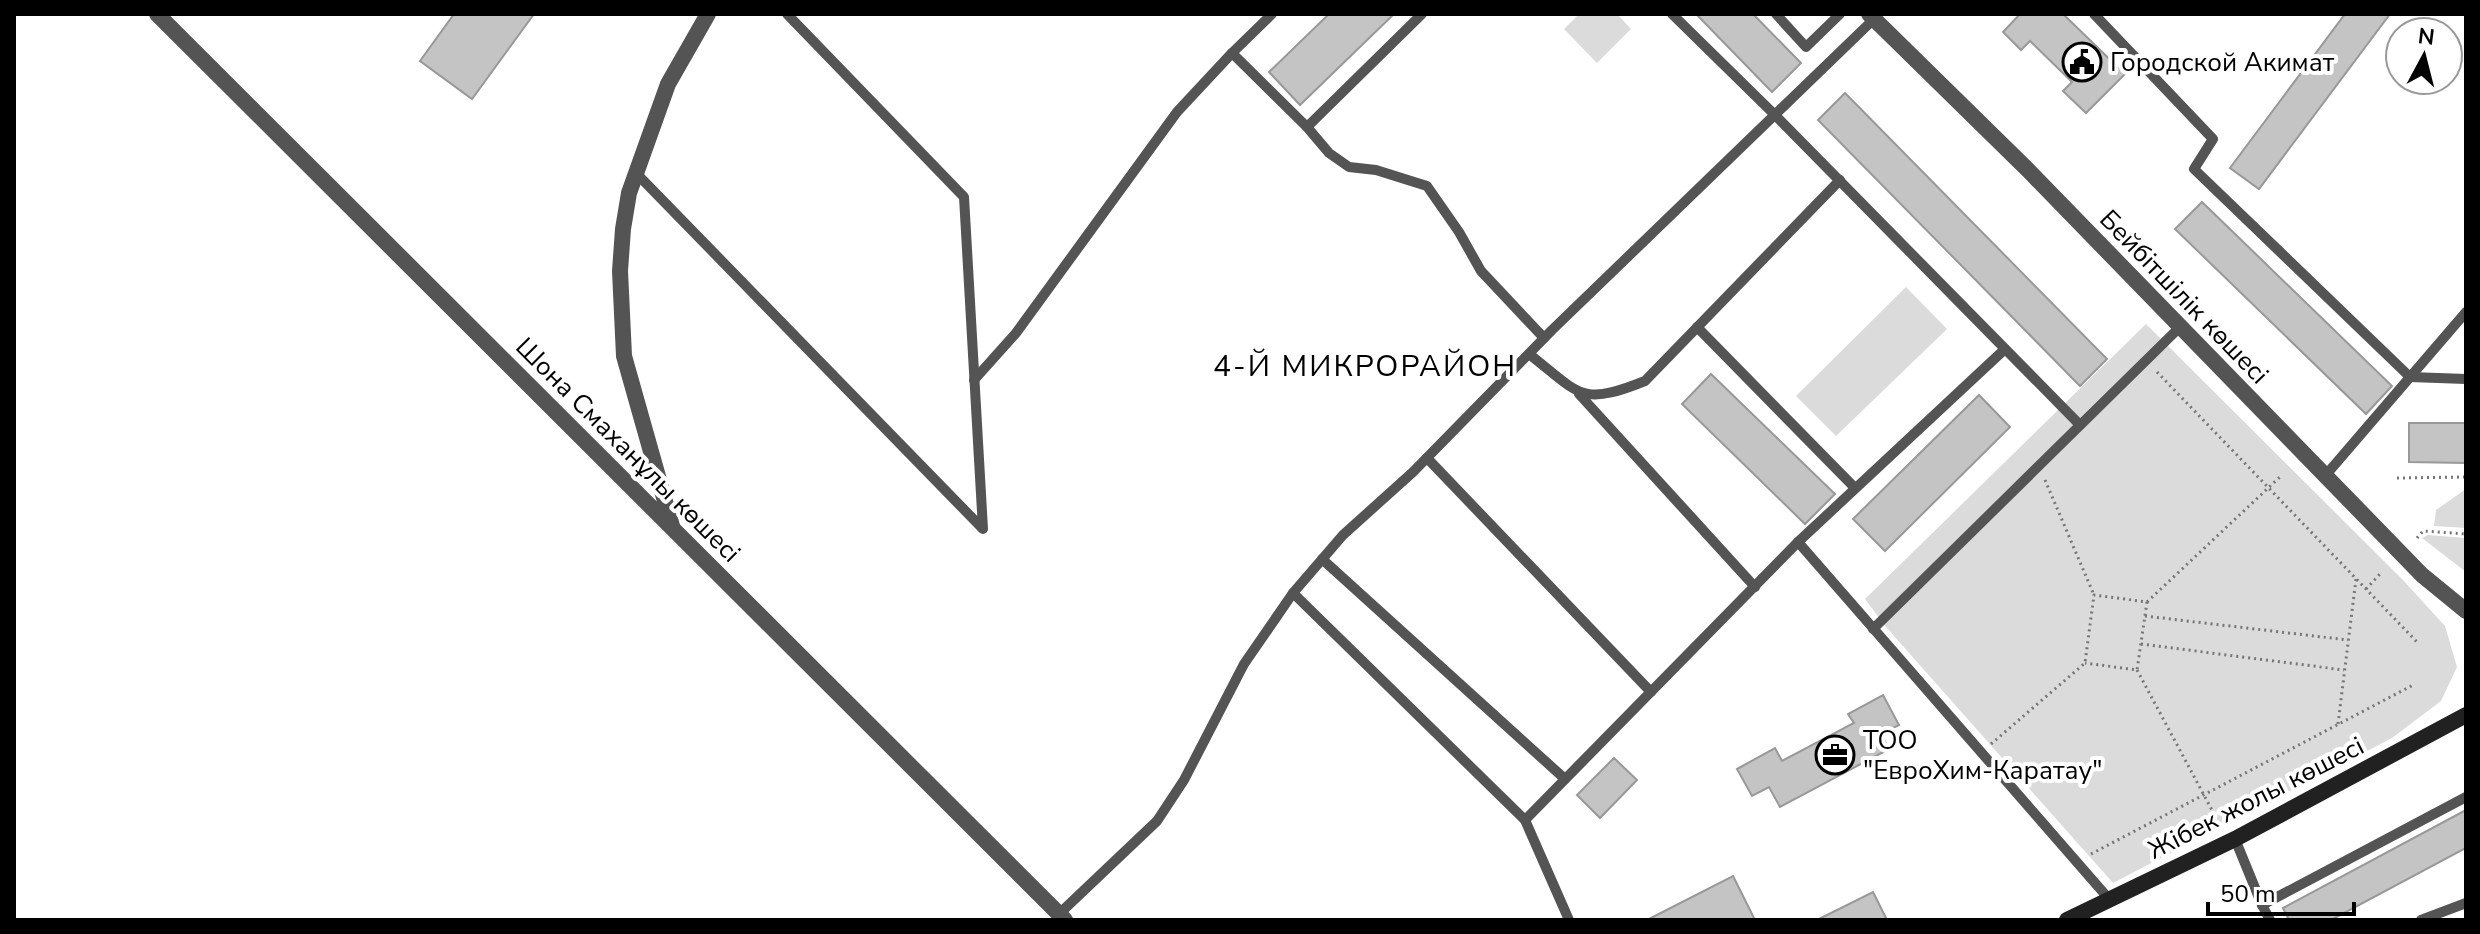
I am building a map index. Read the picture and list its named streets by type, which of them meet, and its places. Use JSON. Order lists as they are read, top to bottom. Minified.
{"streets":{"main road":["Жібек жолы көшесі"],"street":["Бейбітшілік көшесі","Шона Смаханұлы көшесі"]},"districts":["4-Й МИКРОРАЙОН"],"places":{"public building":["Городской Акимат"],"office":["ТОО \"ЕвроХим-Каратау\""]},"scale_bar":"50 m","north":"top"}
